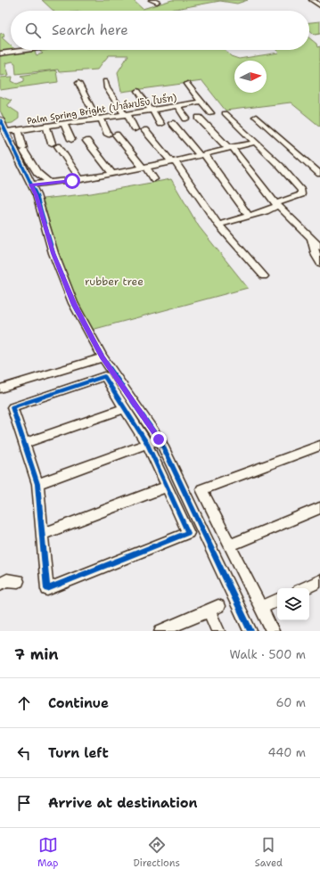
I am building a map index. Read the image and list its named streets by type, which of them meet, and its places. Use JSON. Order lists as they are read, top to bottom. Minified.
{"streets":{"street":["Palm Spring Bright (ปาล์มปริง ไบร์ท)"]},"parks":["rubber tree"],"north":"right","page":{"search":"Search here","heading":["7 min","Walk · 500 m"],"list":[["Continue","60 m"],["Turn left","440 m"],"Arrive at destination"],"nav":["Map","Directions","Saved"]}}
